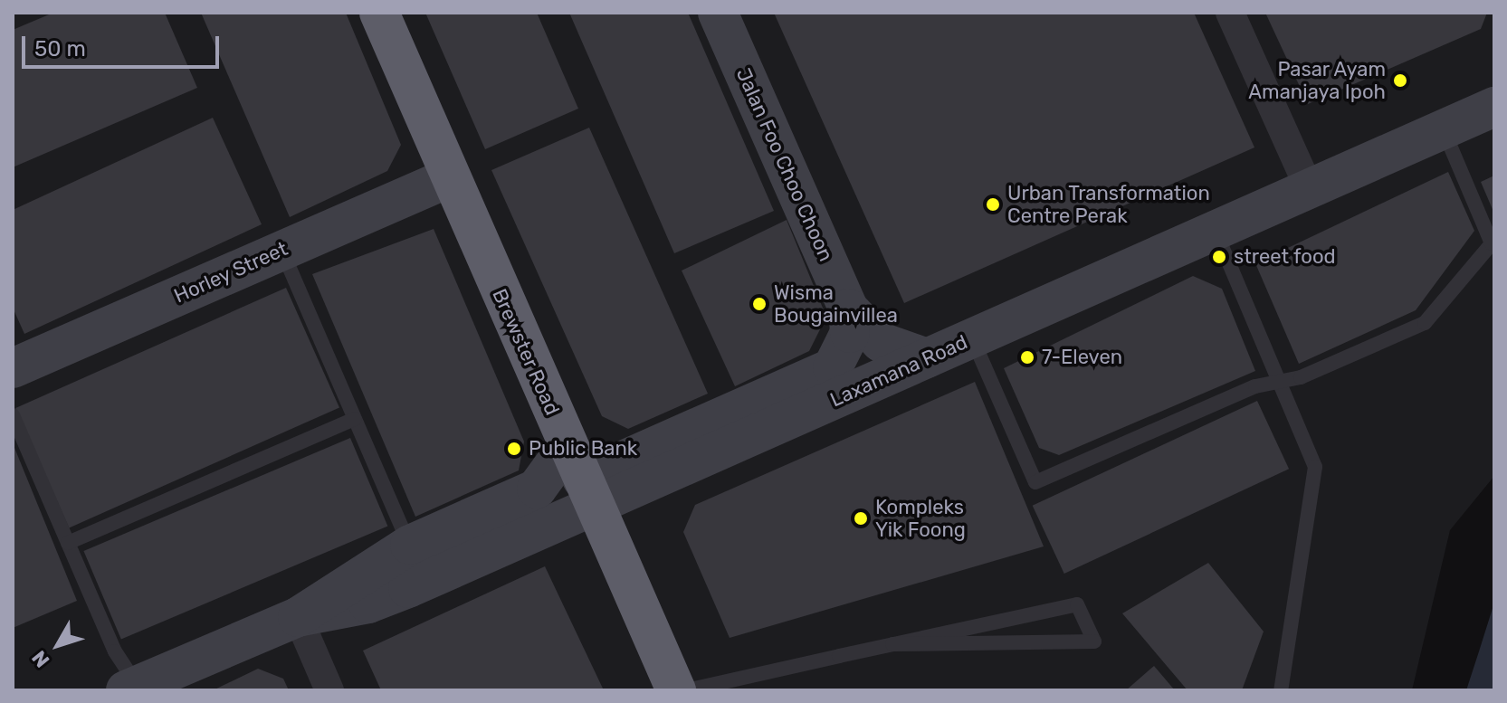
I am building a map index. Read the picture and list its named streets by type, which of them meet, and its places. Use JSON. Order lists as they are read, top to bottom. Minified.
{"streets":{"highway":["Brewster Road"],"street":["Jalan Foo Choo Choon","Horley Street","Laxamana Road"]},"crossings":[["Jalan Foo Choo Choon","Laxamana Road"],["Horley Street","Brewster Road"],["Brewster Road","Laxamana Road"]],"places":["Pasar Ayam Amanjaya Ipoh","Urban Transformation Centre Perak","street food","Wisma Bougainvillea","7-Eleven","Public Bank","Kompleks Yik Foong"],"scale_bar":"50 m","north":"bottom left"}
